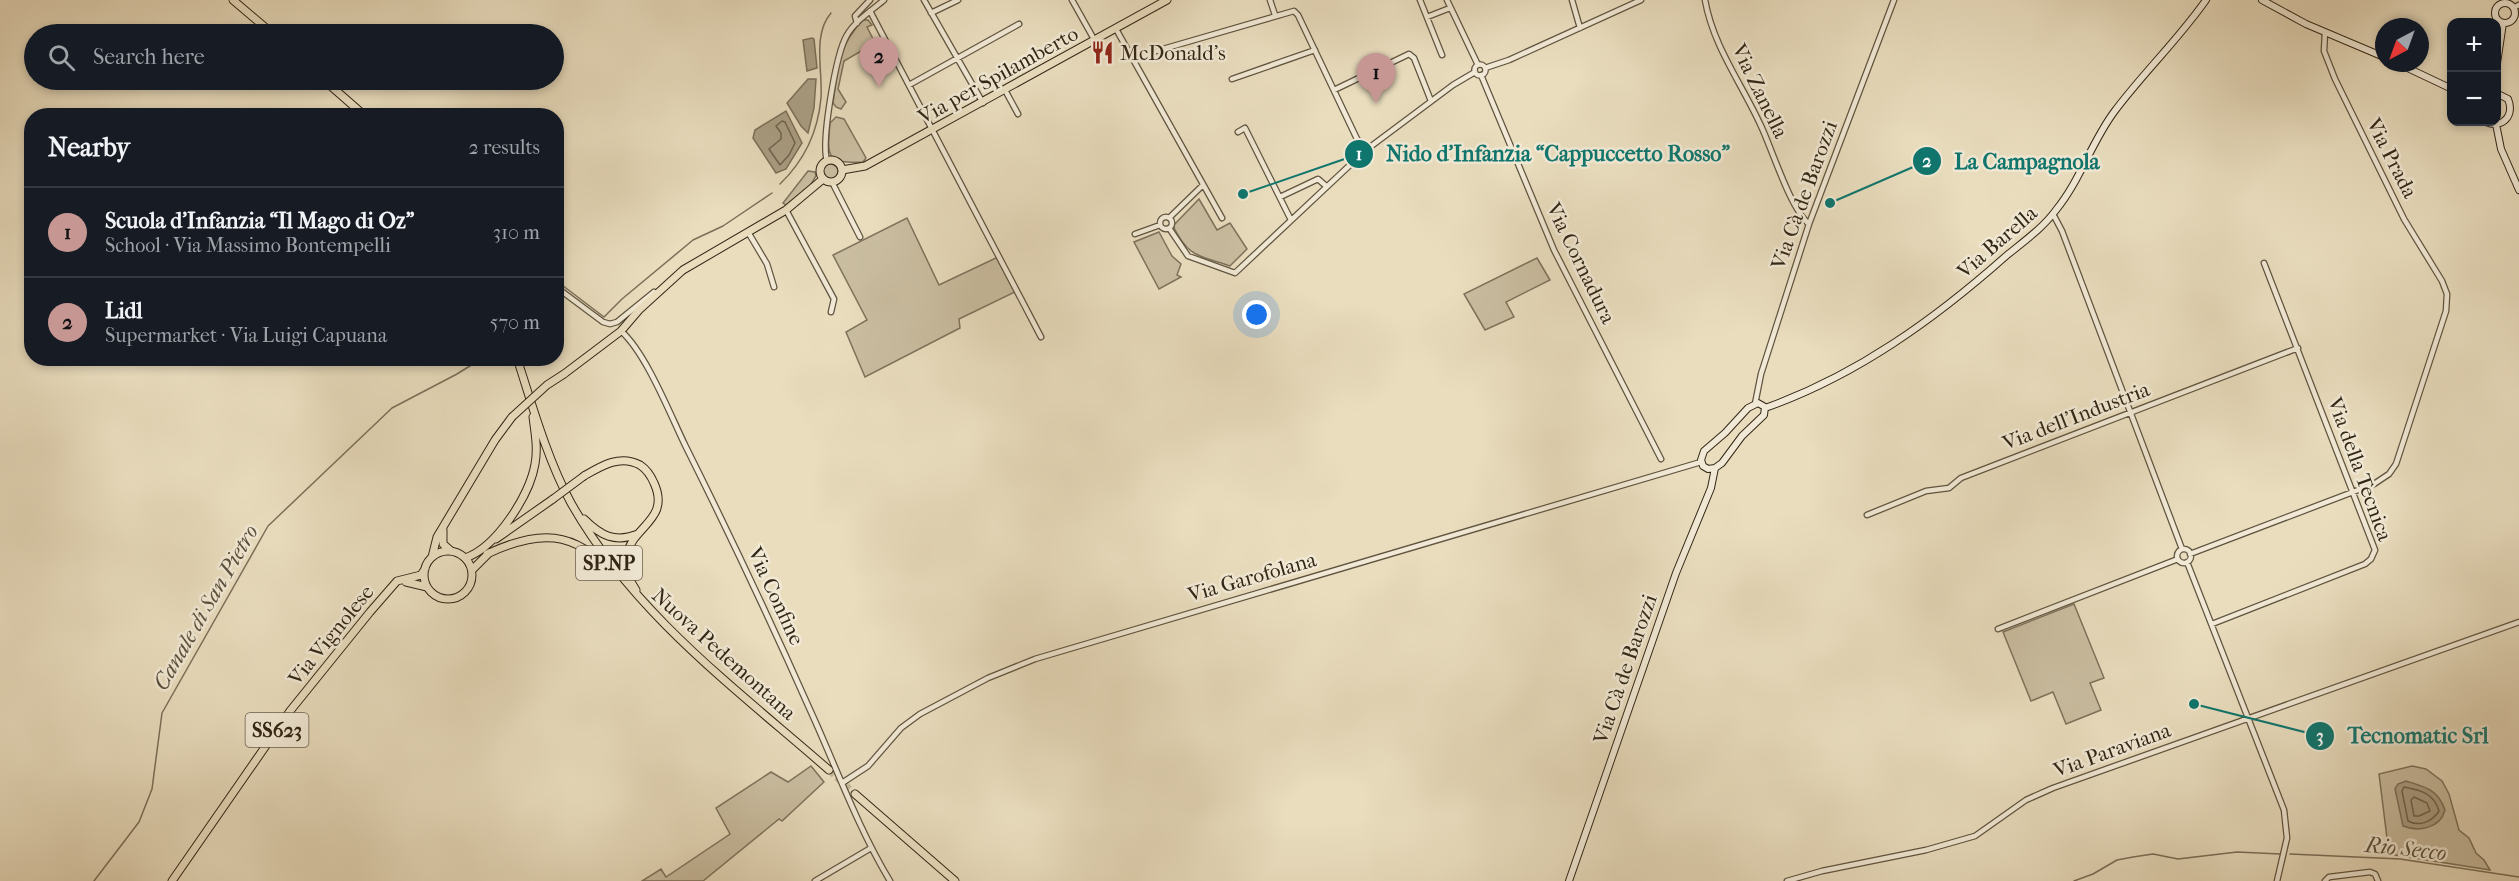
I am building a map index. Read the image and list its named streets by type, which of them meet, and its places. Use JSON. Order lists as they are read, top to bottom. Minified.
{"streets":{"main road":["Via per Spilamberto","SP.NP","Via Vignolese","Nuova Pedemontana","SS623"],"street":["Via Zanella","Via Prada","Via Cà de Barozzi","Via Barella","Via Cornadura","Via dell’Industria","Via della Tecnica","Via Garofolana","Via Confine","Via Paraviana"]},"crossings":[["Via Zanella","Via Cà de Barozzi"],["Via Prada","Via della Tecnica"],["Via dell’Industria","Via della Tecnica"],["Via Garofolana","Via Confine"]],"water":["Canale di San Pietro","Rio Secco"],"places":{"restaurant":["McDonald's"],"other":["Nido d’Infanzia “Cappuccetto Rosso”","La Campagnola","Tecnomatic Srl"]},"north":"bottom left","page":{"map_buttons":["+","−"],"search":"Search here","pins":["2","1"],"heading":["Nearby","2 results"],"list":[{"mark":"1","name":"Scuola d’Infanzia “Il Mago di Oz”","note":"School · Via Massimo Bontempelli","value":"310 m"},{"mark":"2","name":"Lidl","note":"Supermarket · Via Luigi Capuana","value":"570 m"}]}}
